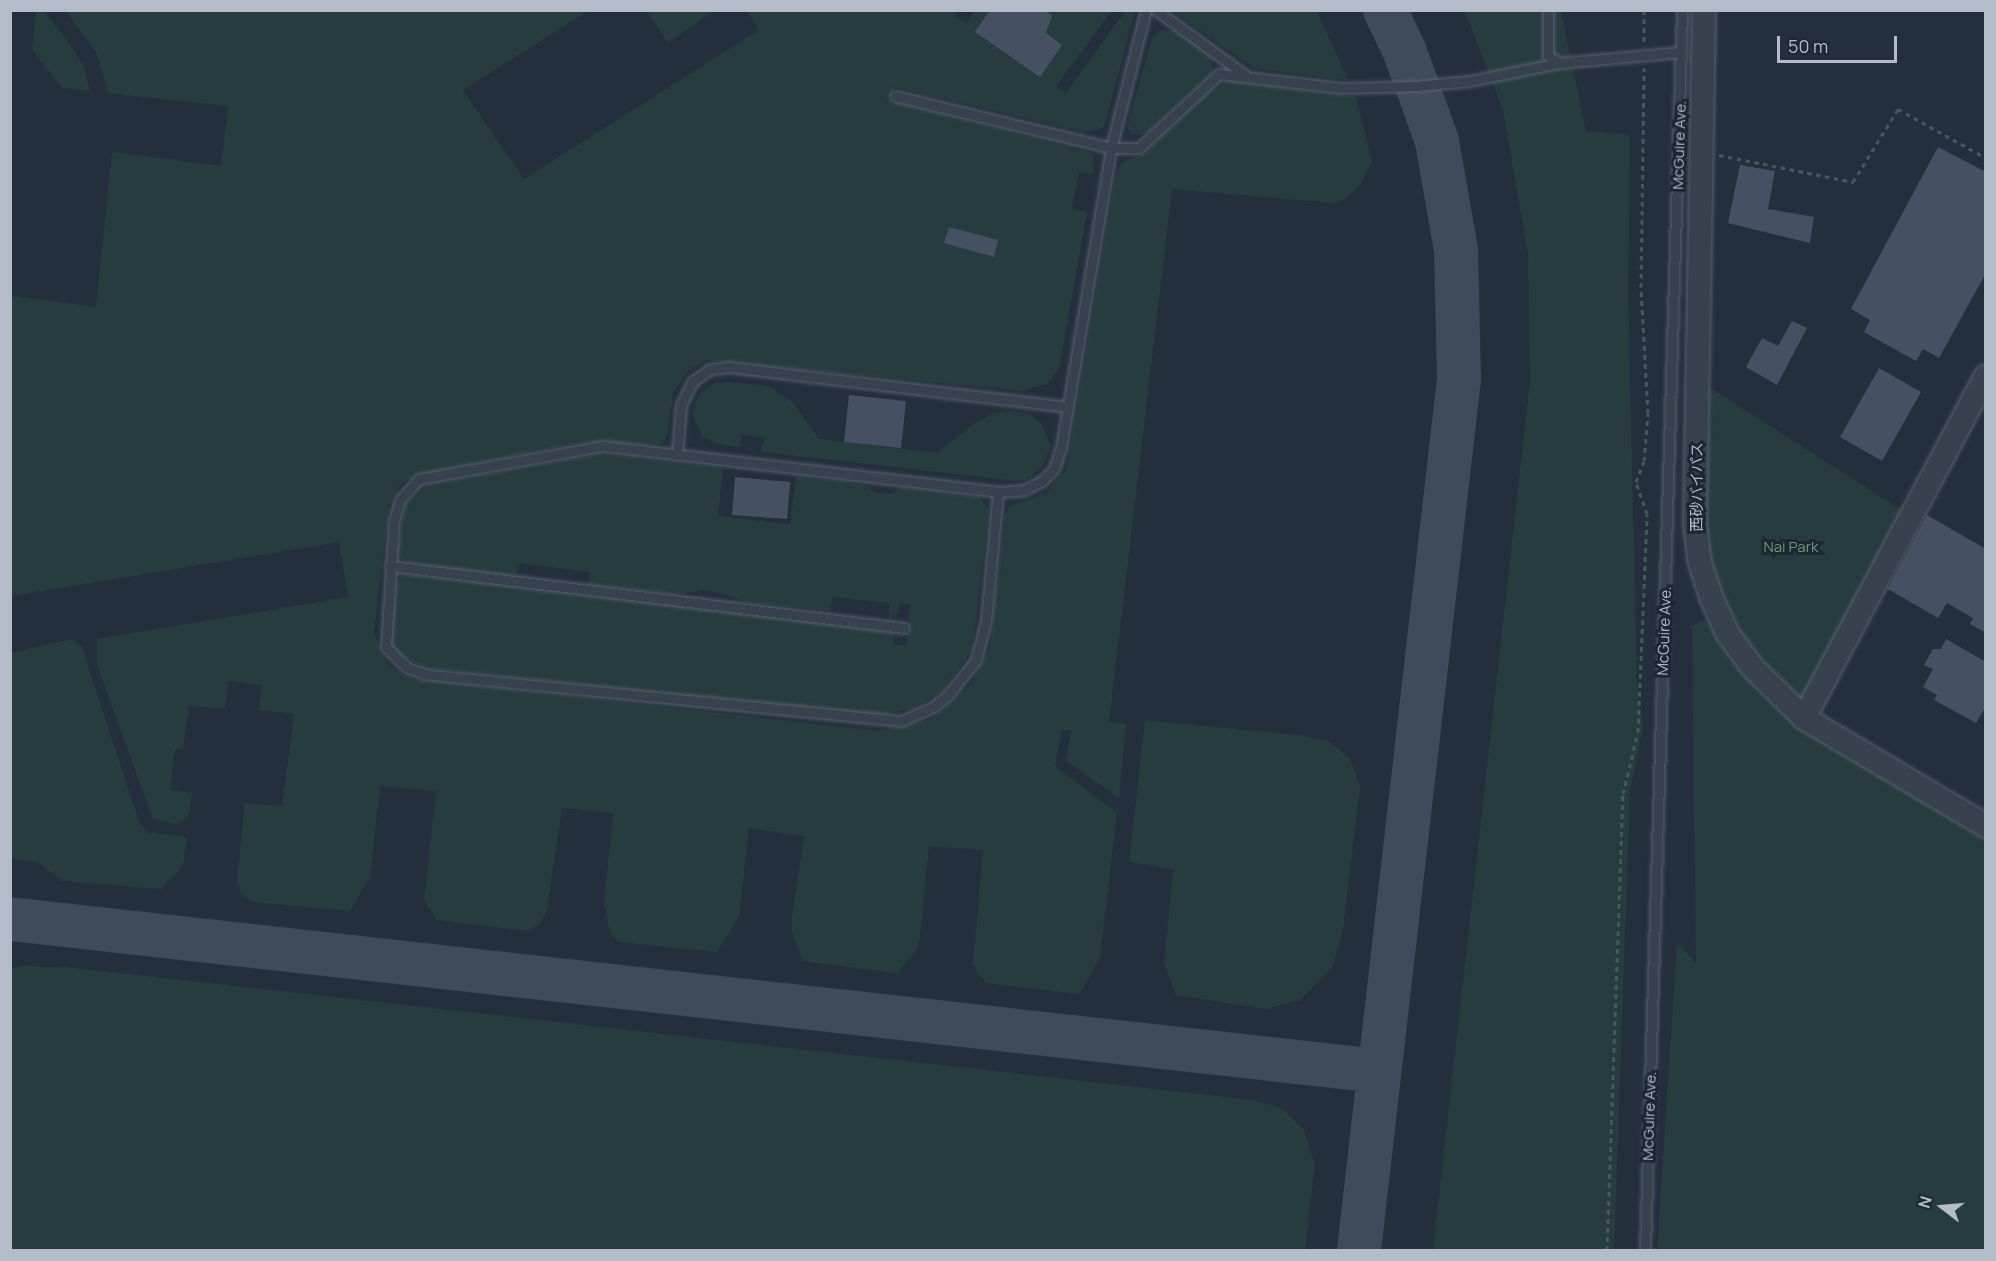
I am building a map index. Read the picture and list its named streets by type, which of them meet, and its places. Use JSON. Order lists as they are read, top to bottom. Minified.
{"streets":{"street":["西砂バイパス"],"lane":["McGuire Ave."]},"parks":["Nai Park"],"scale_bar":"50 m","north":"left"}
